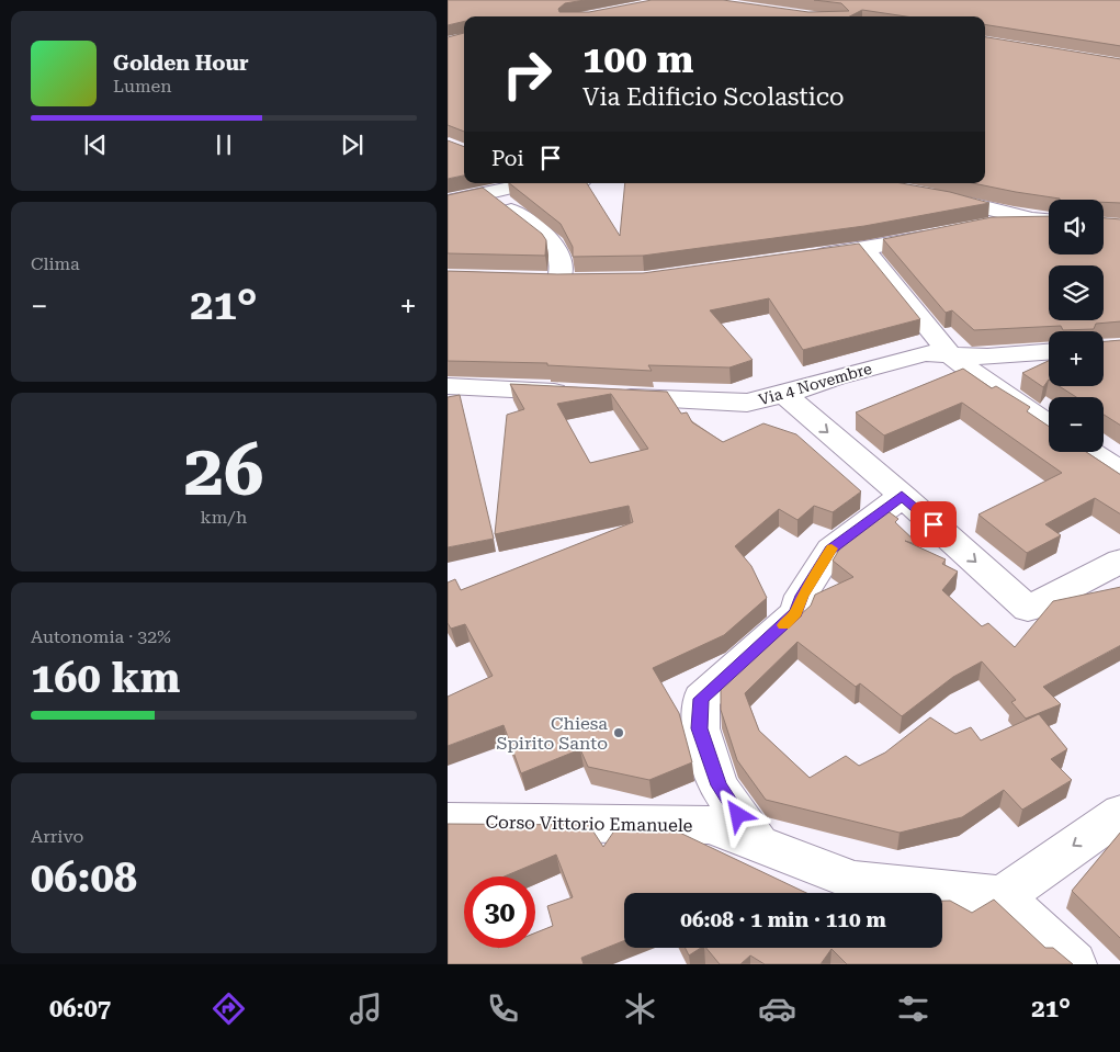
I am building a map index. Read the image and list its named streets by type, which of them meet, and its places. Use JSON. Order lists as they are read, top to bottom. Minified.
{"streets":{"street":["Via 4 Novembre","Corso Vittorio Emanuele"]},"places":["Chiesa Spirito Santo"],"page":{"turn":["100 m","Via Edificio Scolastico"],"song":["Golden Hour","Lumen"],"then":"Poi","map_buttons":["+","−"],"tile":["Clima",["26","km/h"],["Autonomia · 32%","160 km"],["Arrivo","06:08"]],"heat":["−","21°","+"],"limit":"30","trip":"06:08 · 1 min · 110 m","tabs":["06:07","21°"]}}
